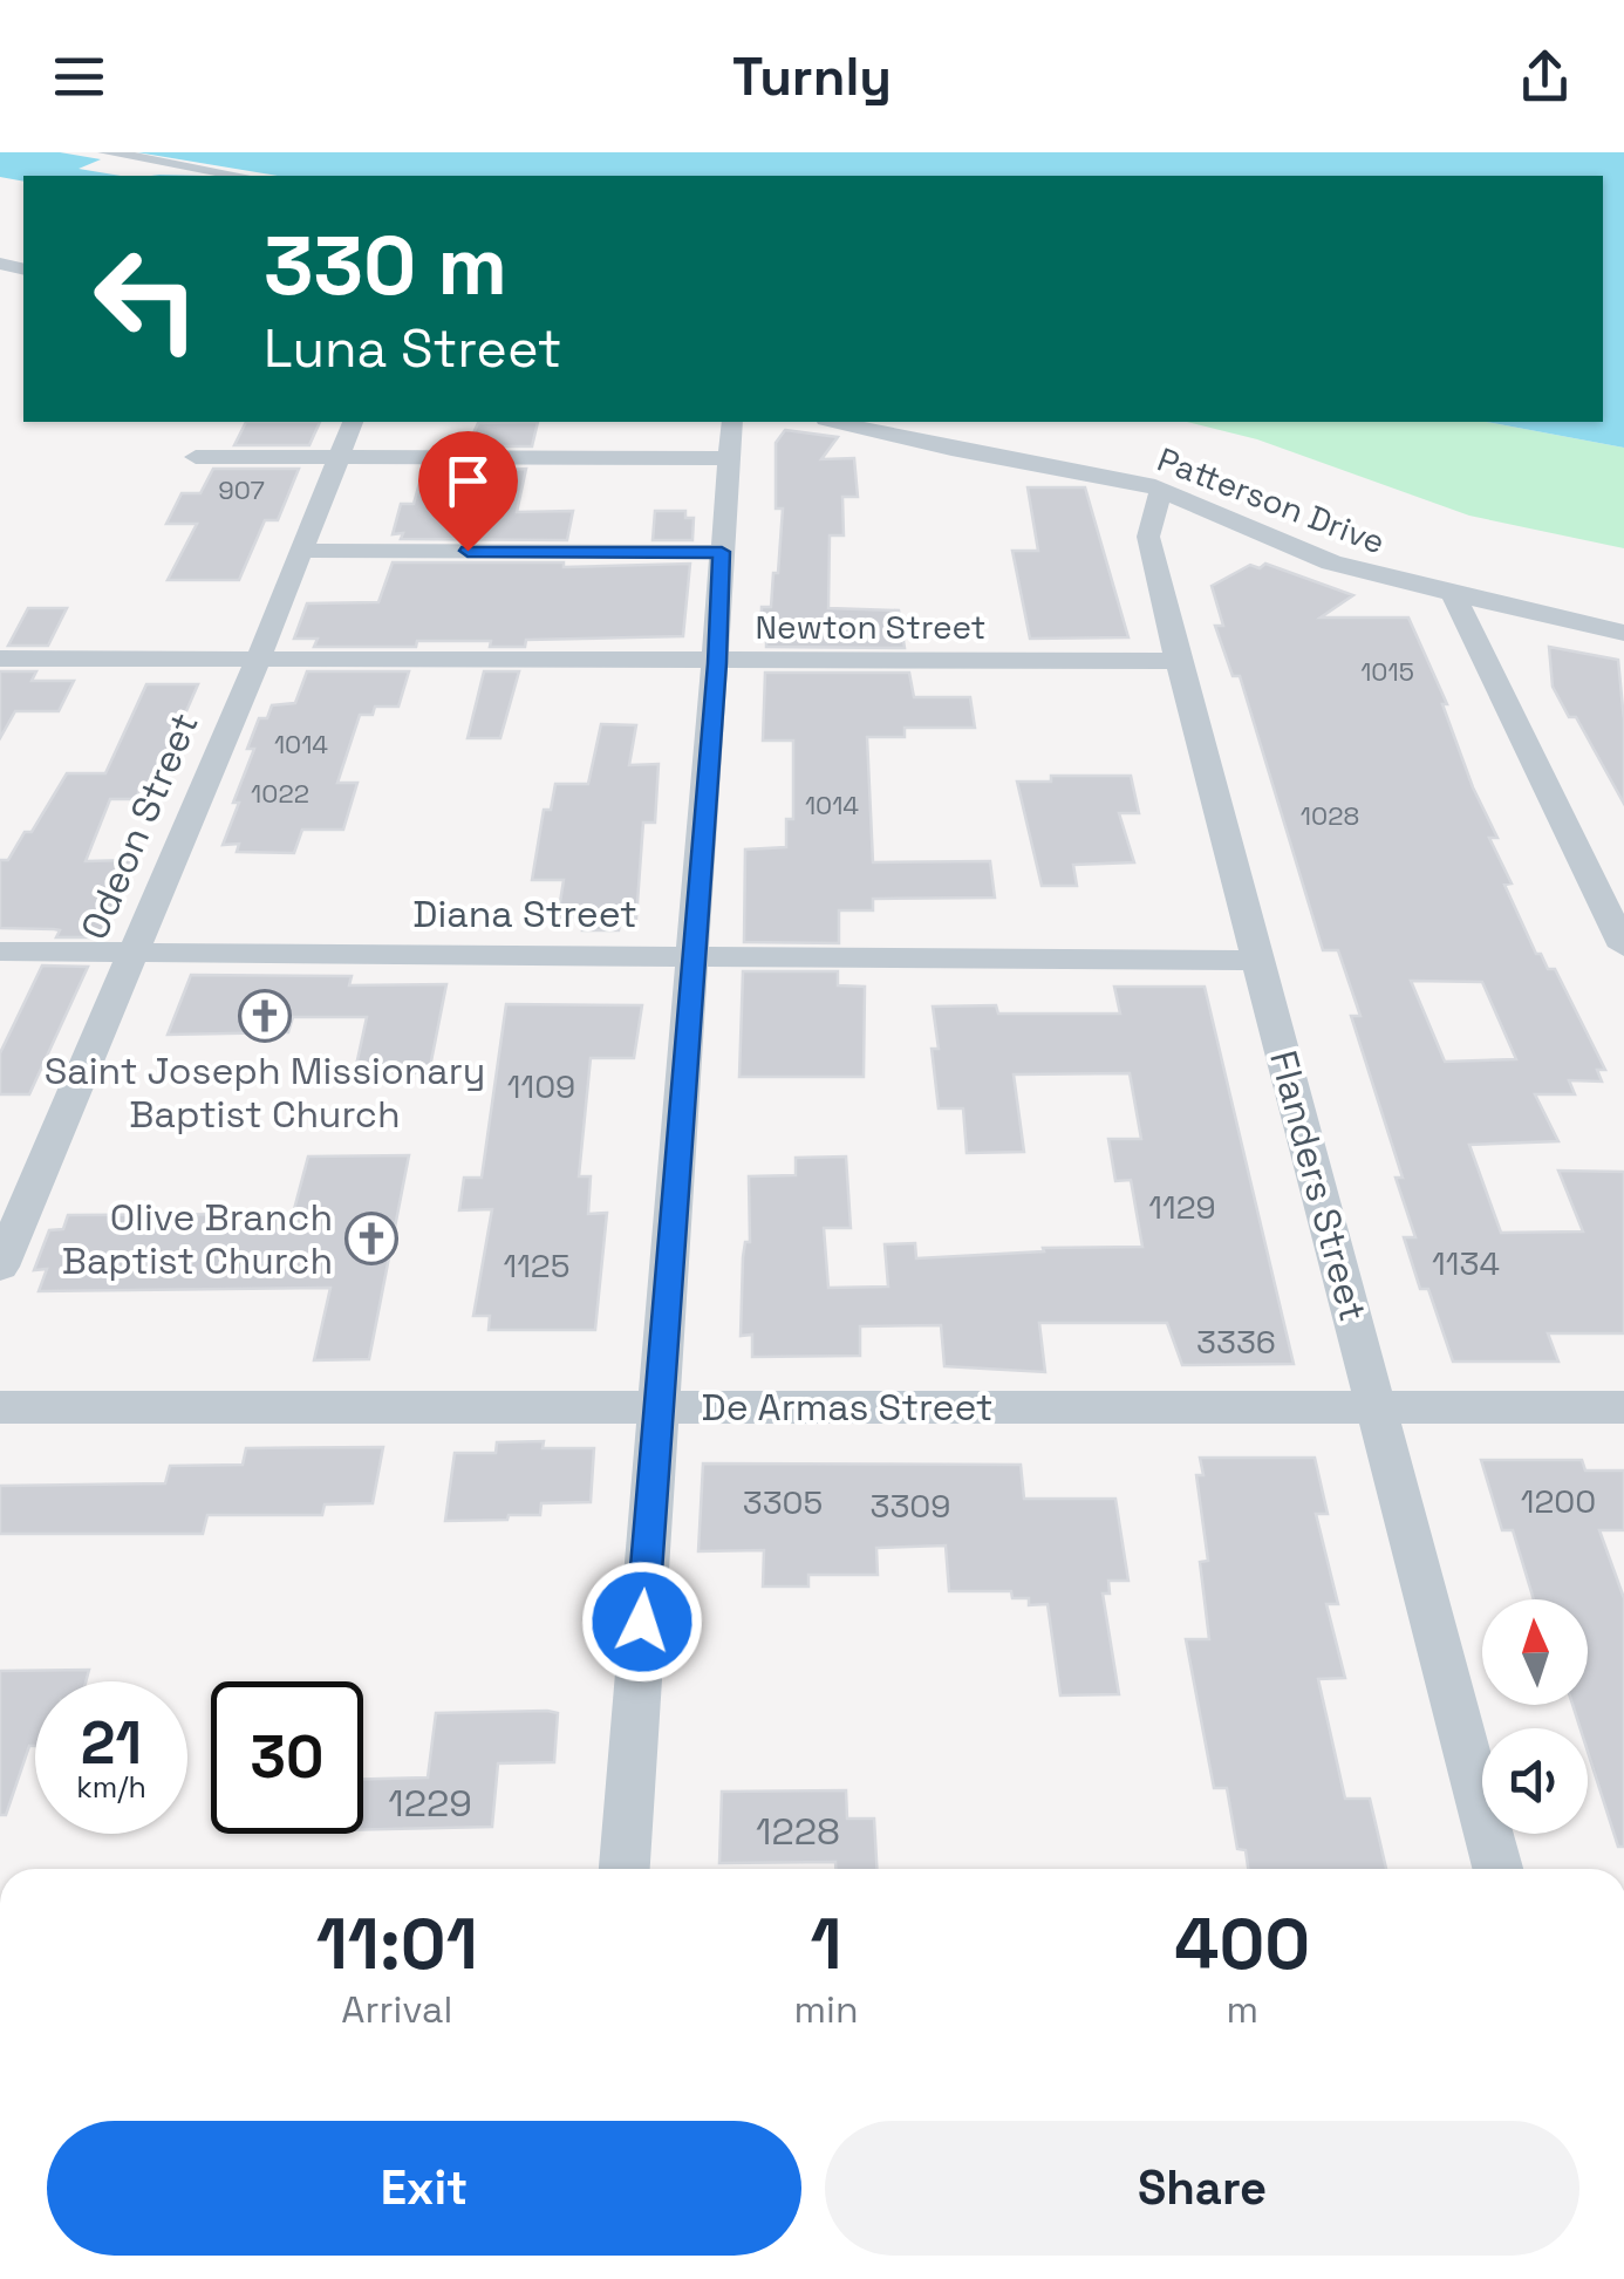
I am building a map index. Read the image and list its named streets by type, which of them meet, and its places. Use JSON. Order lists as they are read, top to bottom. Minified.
{"streets":{"street":["Patterson Drive","Newton Street","Odeon Street","Diana Street","Flanders Street","De Armas Street"]},"crossings":[["Patterson Drive","Flanders Street"],["Newton Street","Odeon Street"],["Newton Street","Flanders Street"],["Odeon Street","Diana Street"],["Diana Street","Flanders Street"],["Flanders Street","De Armas Street"]],"places":{"church":["Saint Joseph Missionary Baptist Church","Olive Branch Baptist Church"]},"house_numbers":["907","1015","1014","1022","1014","1028","1109","1129","1134","1125","3336","1200","3305","3309","1229","1228"],"north":"top","page":{"header":"Turnly","turn":["330 m","Luna Street"],"speed":"21 km/h","limit":"30","eta":["11:01","Arrival","1","min","400","m"],"buttons":["Exit","Share"]}}
